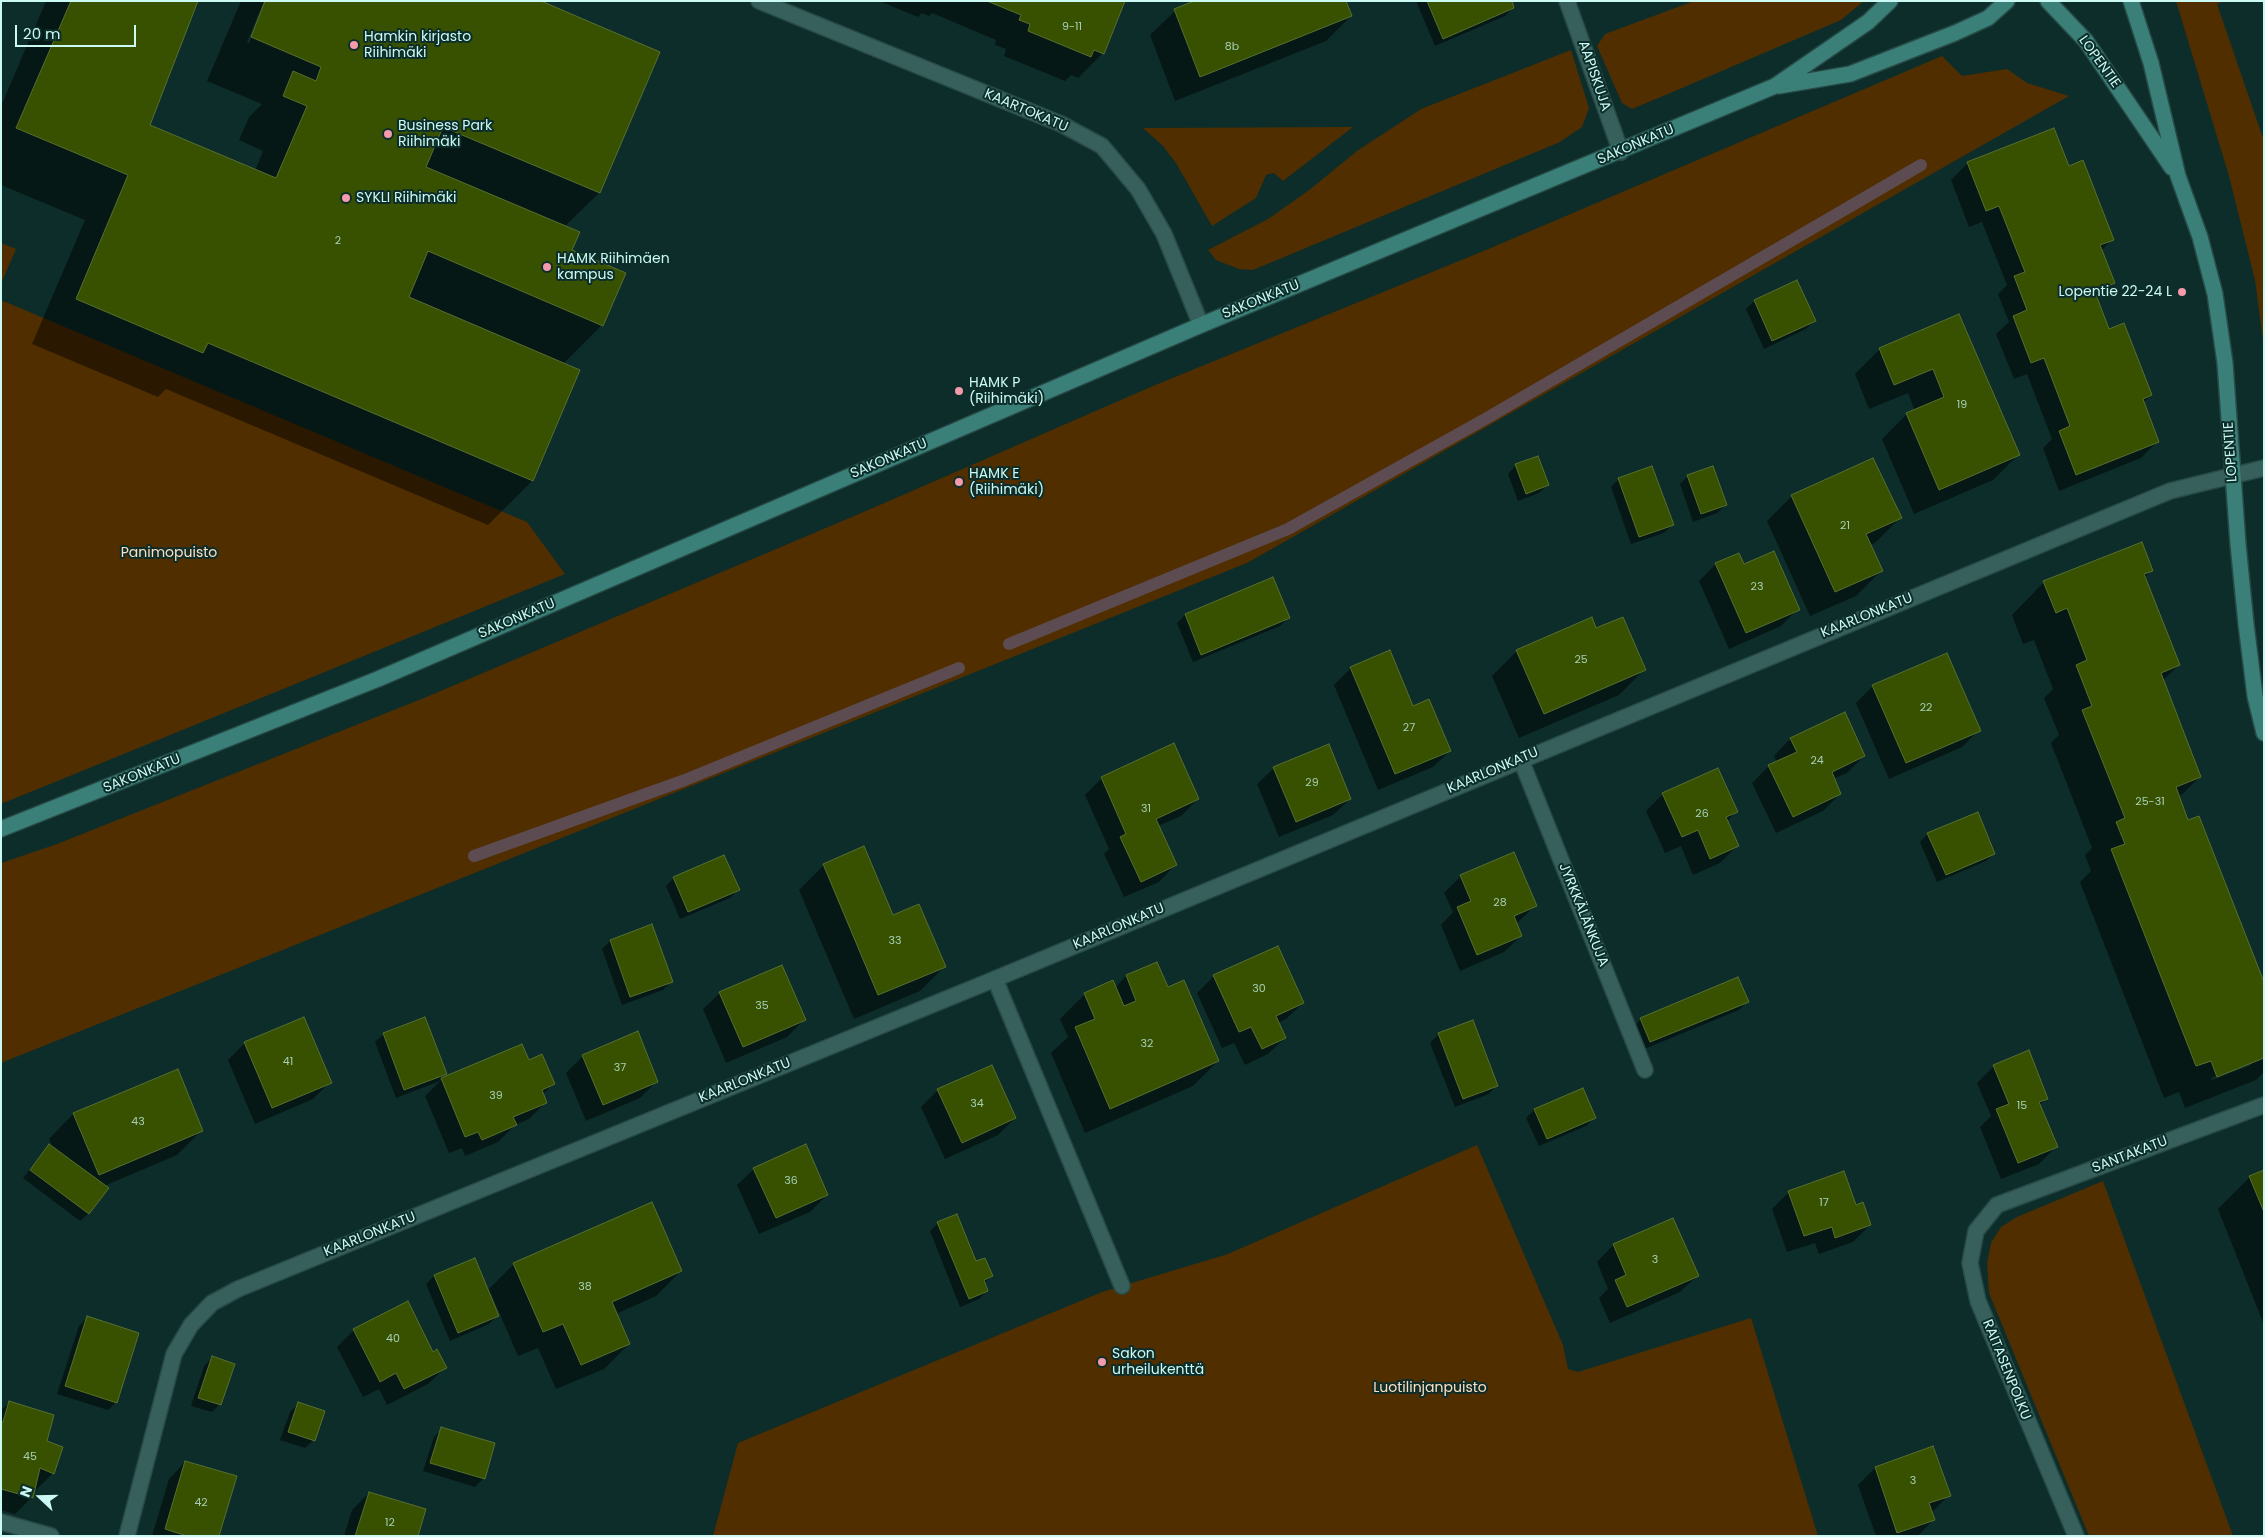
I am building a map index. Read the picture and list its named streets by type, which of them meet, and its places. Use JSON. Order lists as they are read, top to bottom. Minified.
{"streets":{"street":["LOPENTIE","AAPISKUJA","KAARTOKATU","SAKONKATU","KAARLONKATU","JYRKKÄLÄNKUJA","SANTAKATU","RAITASENPOLKU"]},"crossings":[["LOPENTIE","KAARLONKATU"],["AAPISKUJA","SAKONKATU"],["KAARTOKATU","SAKONKATU"],["KAARLONKATU","JYRKKÄLÄNKUJA"],["SANTAKATU","RAITASENPOLKU"]],"parks":["Panimopuisto","Luotilinjanpuisto"],"places":["Hamkin kirjasto Riihimäki","Business Park Riihimäki","SYKLI Riihimäki","HAMK Riihimäen kampus","Lopentie 22-24 L","HAMK P (Riihimäki)","HAMK E (Riihimäki)","Sakon urheilukenttä"],"house_numbers":["9-11","8b","2","19","21","23","25","22","27","24","29","25-31","31","26","28","33","30","35","32","41","37","39","34","15","43","36","17","3","38","40","45","3","42","12"],"scale_bar":"20 m","north":"left"}
